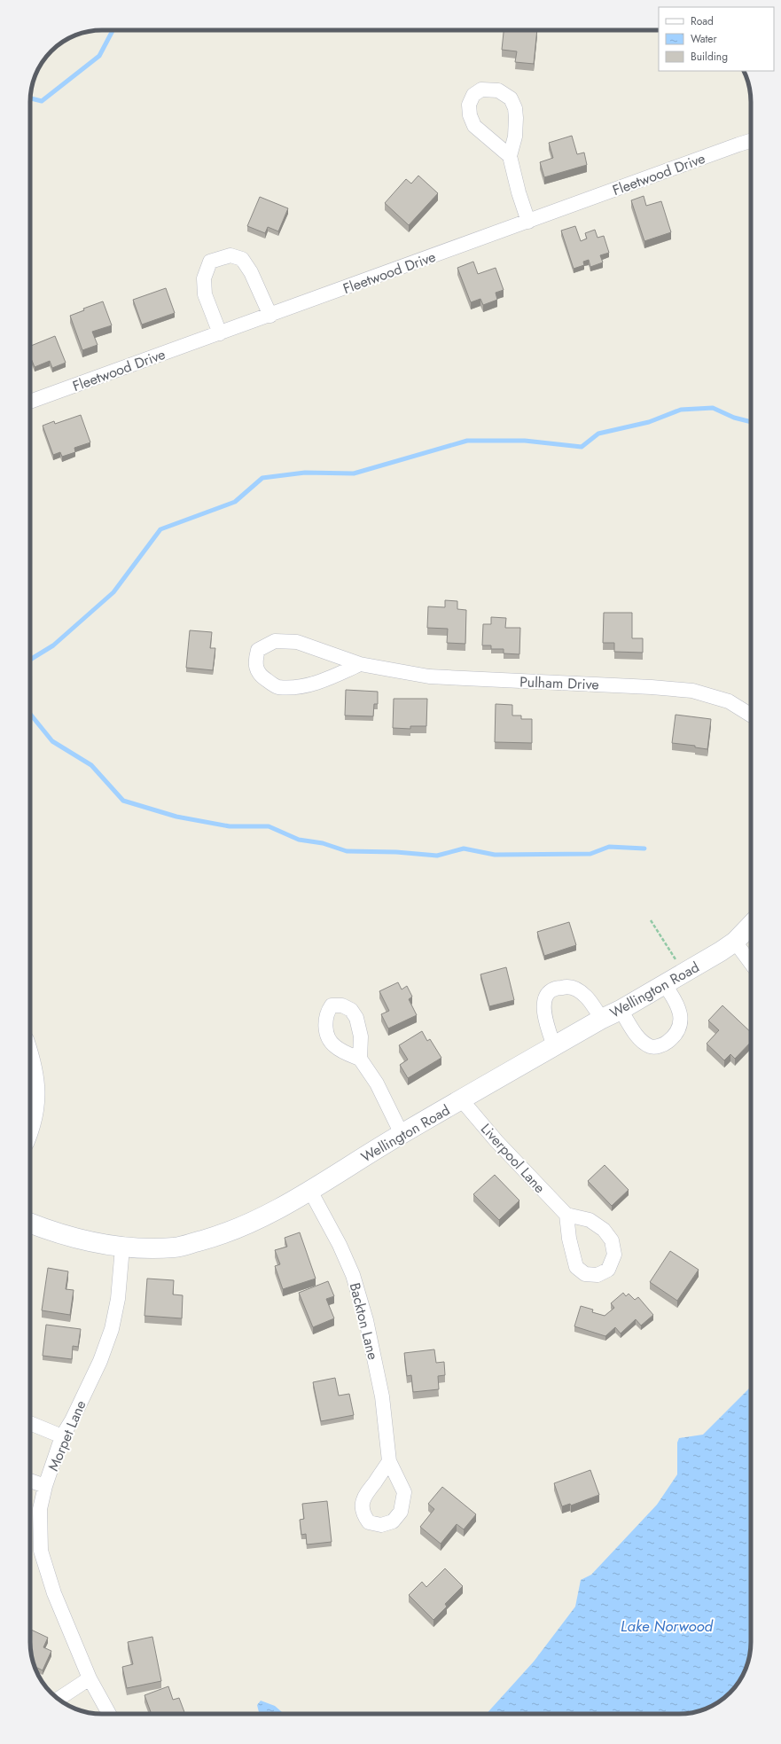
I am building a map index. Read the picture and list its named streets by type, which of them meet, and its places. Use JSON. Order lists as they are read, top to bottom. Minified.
{"streets":{"street":["Fleetwood Drive","Pulham Drive","Wellington Road","Liverpool Lane","Backton Lane","Morpet Lane"]},"crossings":[["Wellington Road","Liverpool Lane"],["Wellington Road","Backton Lane"],["Wellington Road","Morpet Lane"]],"water":["Lake Norwood"],"legend":["Road","Water","Building"]}
